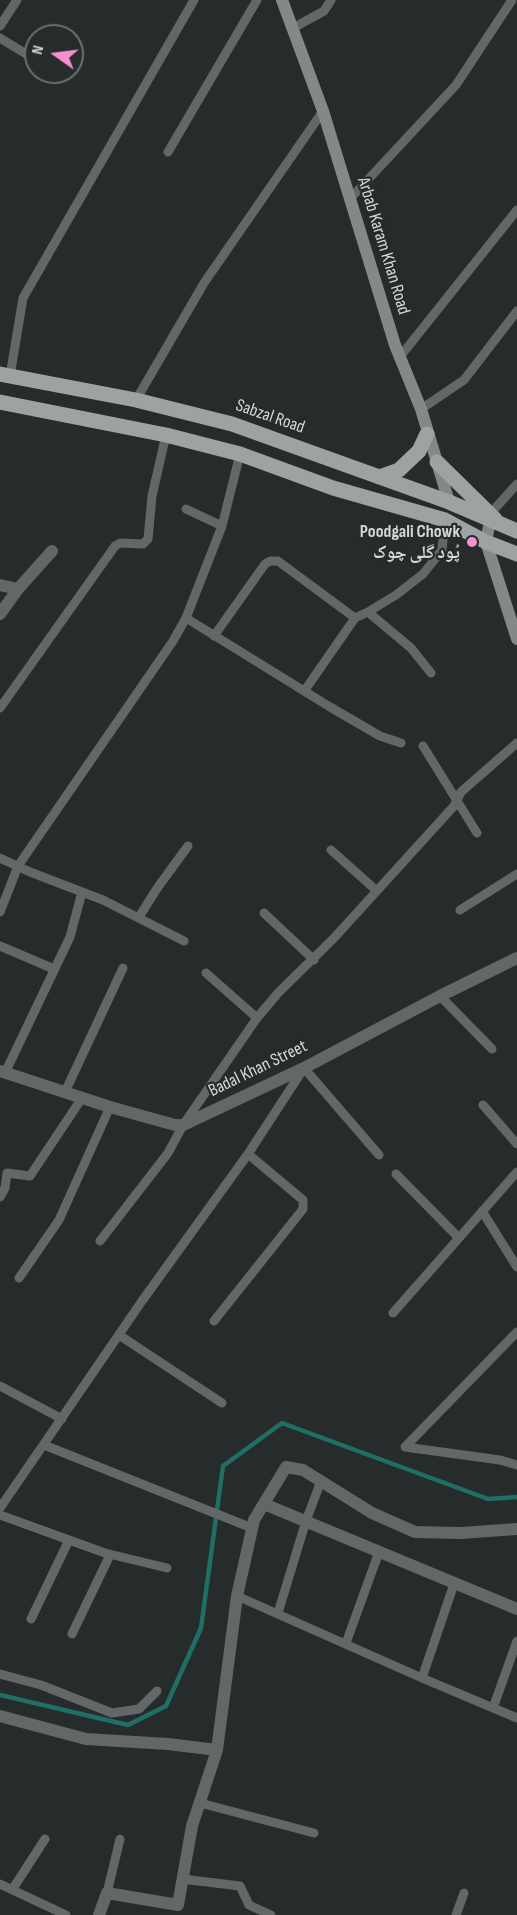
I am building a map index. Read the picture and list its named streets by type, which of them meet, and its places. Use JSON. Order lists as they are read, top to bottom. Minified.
{"streets":{"main road":["Arbab Karam Khan Road","Sabzal Road"],"street":["Badal Khan Street"]},"crossings":[["Arbab Karam Khan Road","Sabzal Road"]],"places":["Poodgali Chowk پُود گلی چوک"],"north":"left"}
